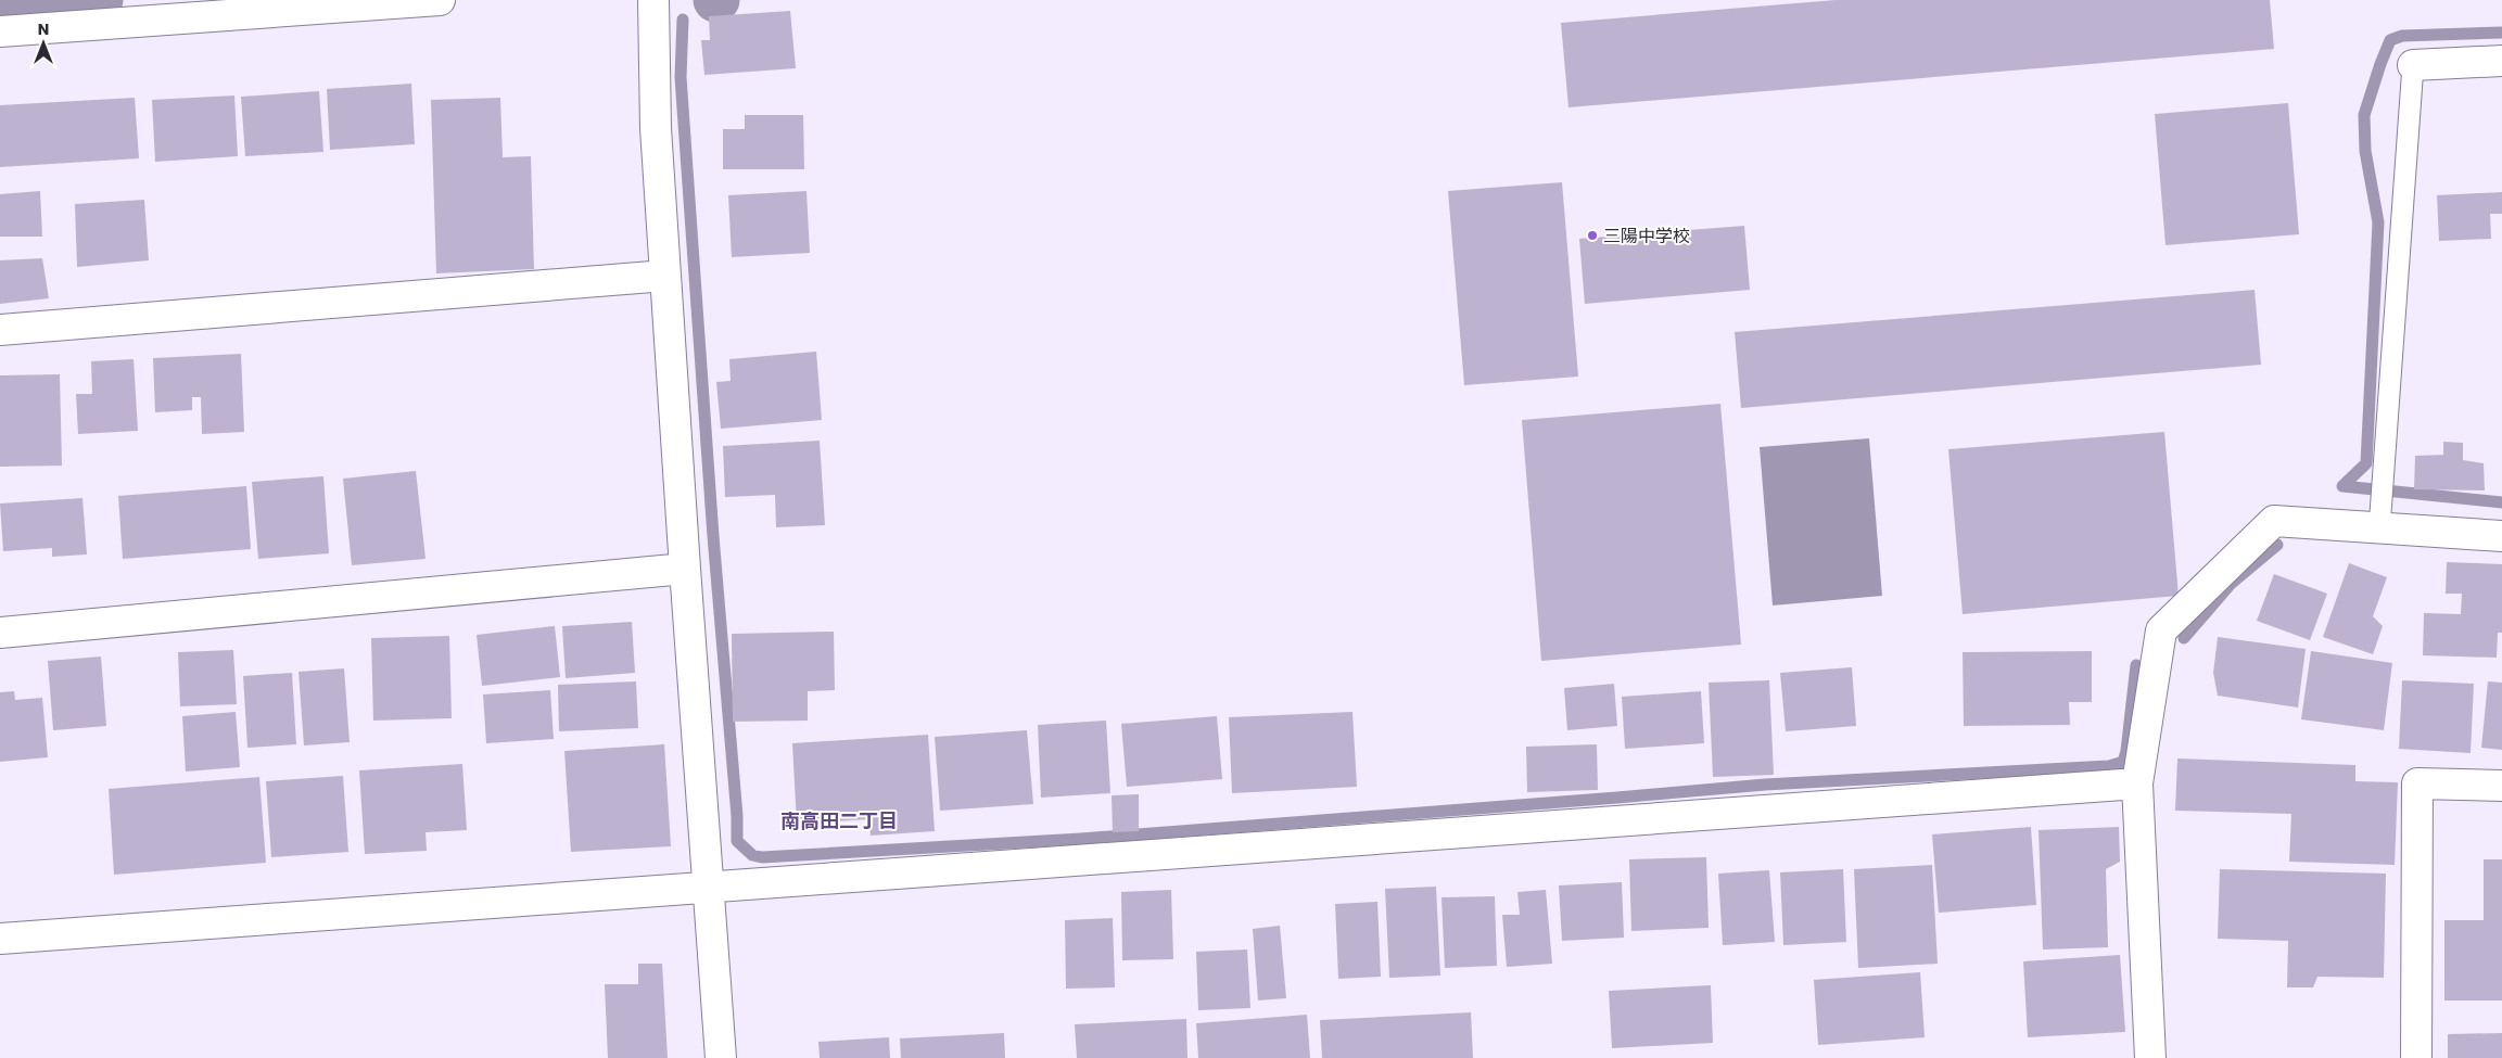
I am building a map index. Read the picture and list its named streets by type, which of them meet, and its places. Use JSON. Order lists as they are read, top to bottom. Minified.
{"districts":["南高田二丁目"],"places":["三陽中学校"],"north":"top"}
